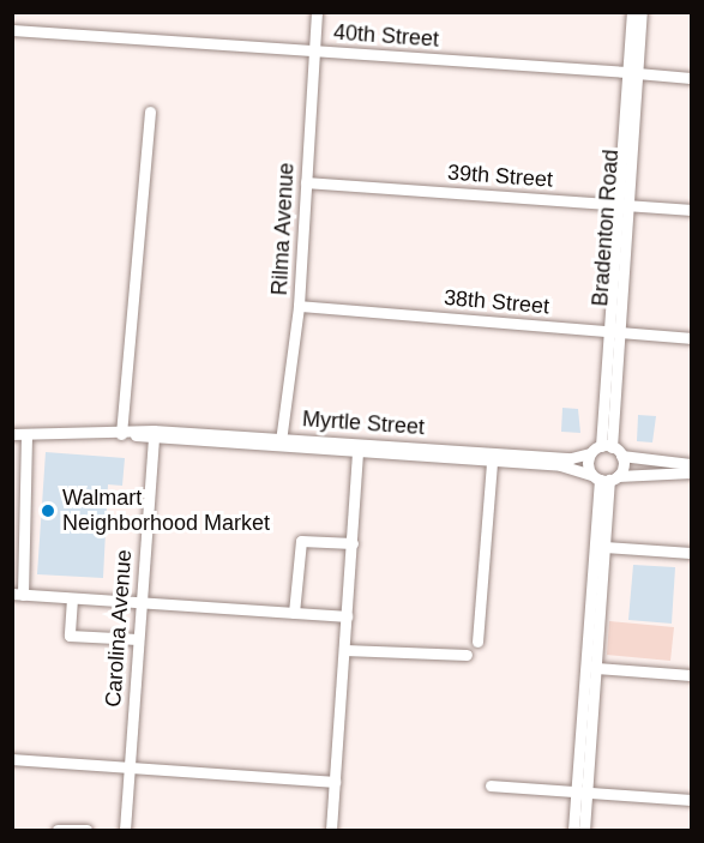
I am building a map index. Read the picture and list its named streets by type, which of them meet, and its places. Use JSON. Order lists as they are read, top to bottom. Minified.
{"streets":{"street":["40th Street","39th Street","Bradenton Road","Rilma Avenue","38th Street","Myrtle Street","Carolina Avenue"]},"crossings":[["40th Street","Bradenton Road"],["40th Street","Rilma Avenue"],["39th Street","Bradenton Road"],["39th Street","Rilma Avenue"],["Bradenton Road","38th Street"],["Bradenton Road","Myrtle Street"],["Rilma Avenue","38th Street"],["Rilma Avenue","Myrtle Street"],["Myrtle Street","Carolina Avenue"]],"places":["Walmart Neighborhood Market"]}
